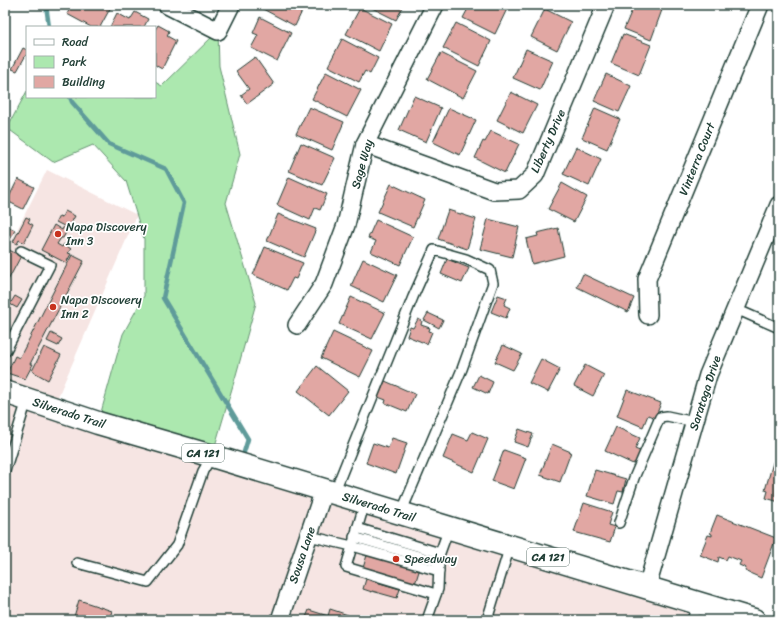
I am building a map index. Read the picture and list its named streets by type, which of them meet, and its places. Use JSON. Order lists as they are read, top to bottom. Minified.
{"streets":{"main road":["Silverado Trail","CA 121"],"street":["Liberty Drive","Vinterra Court","Sage Way","Saratoga Drive","Sousa Lane"]},"crossings":[["Liberty Drive","Sage Way"],["Saratoga Drive","Silverado Trail"],["Silverado Trail","Sousa Lane"]],"places":["Napa Discovery Inn 3","Napa Discovery Inn 2","Speedway"],"legend":["Road","Park","Building"]}
